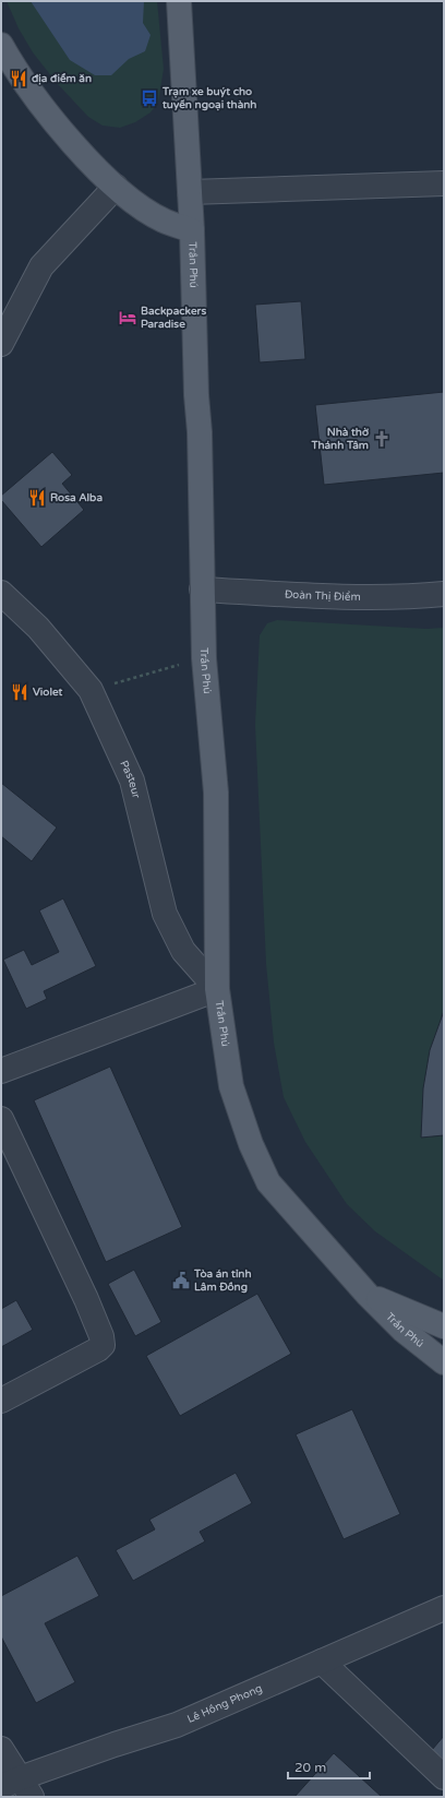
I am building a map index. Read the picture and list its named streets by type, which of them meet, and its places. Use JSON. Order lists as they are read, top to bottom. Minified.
{"streets":{"main road":["Trần Phú"],"street":["Đoàn Thị Điểm","Pasteur","Lê Hồng Phong"]},"crossings":[["Trần Phú","Đoàn Thị Điểm"],["Trần Phú","Pasteur"]],"places":{"restaurant":["địa điểm ăn","Rosa Alba","Violet"],"bus stop":["Trạm xe buýt cho tuyến ngoại thành"],"hotel":["Backpackers Paradise"],"church":["Nhà thờ Thánh Tâm"],"public building":["Tòa án tỉnh Lâm Đồng"]},"scale_bar":"20 m"}
